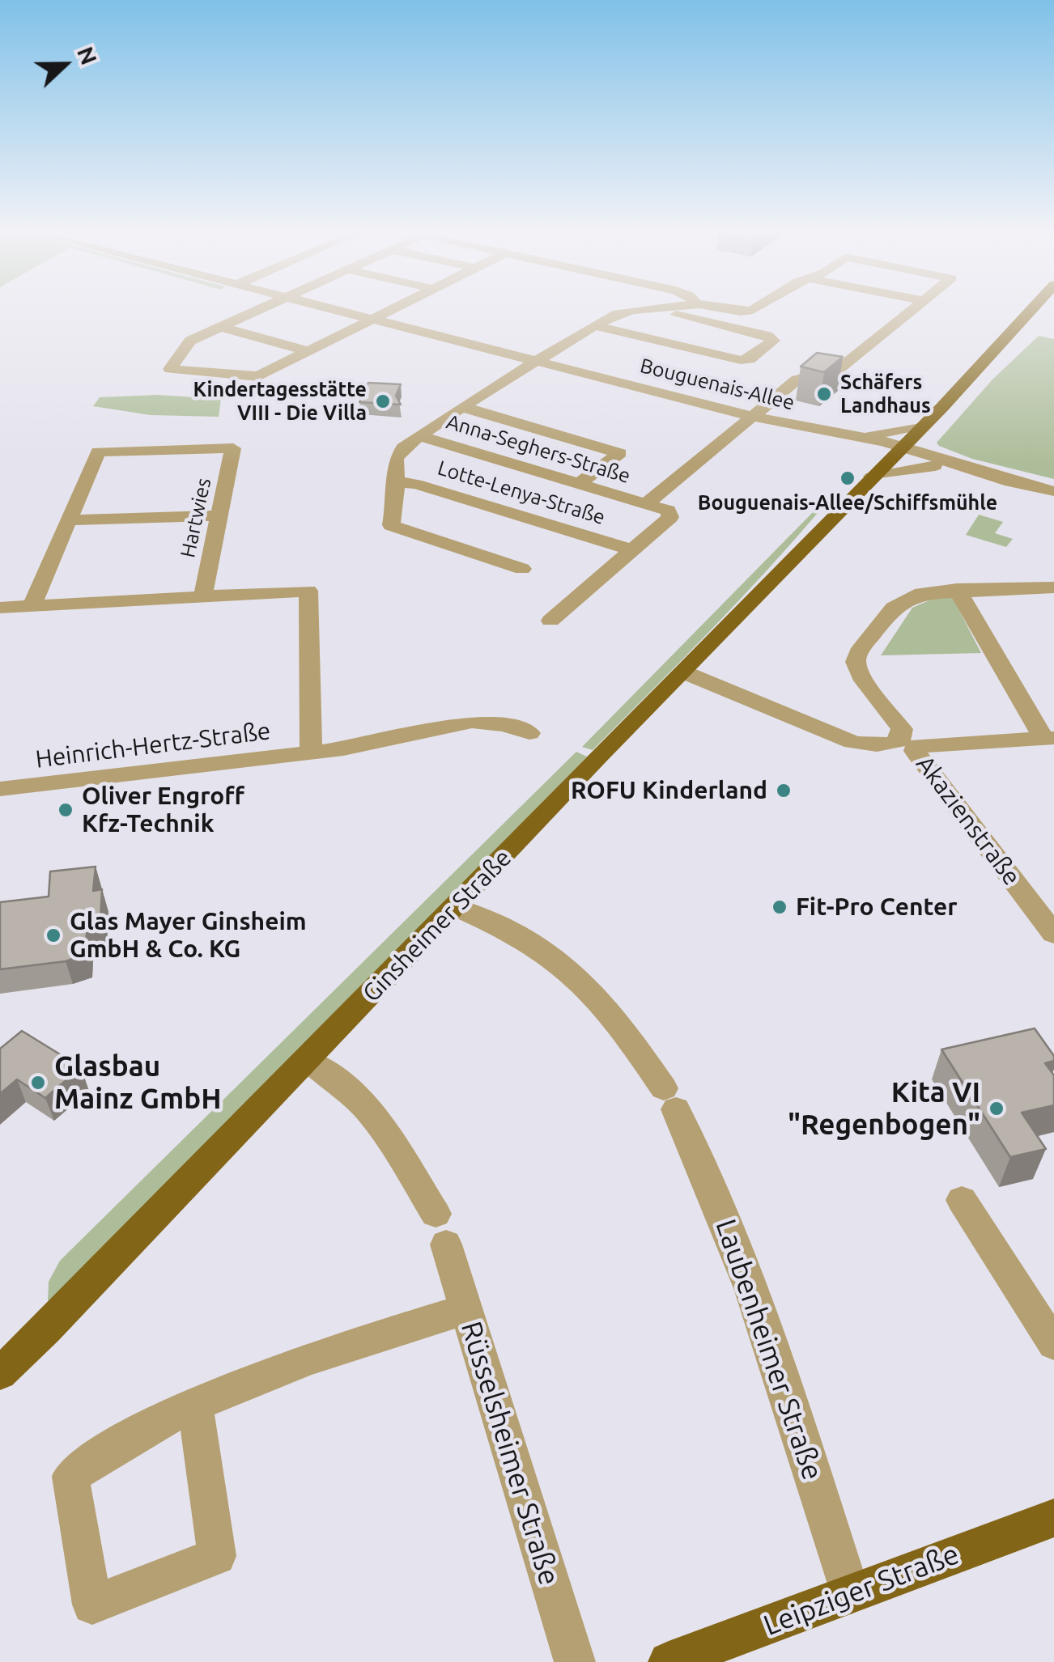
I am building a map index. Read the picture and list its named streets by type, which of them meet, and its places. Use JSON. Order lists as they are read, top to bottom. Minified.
{"streets":{"main road":["Ginsheimer Straße","Leipziger Straße"],"street":["Bouguenais-Allee","Anna-Seghers-Straße","Lotte-Lenya-Straße","Hartwies","Heinrich-Hertz-Straße","Akazienstraße","Laubenheimer Straße","Rüsselsheimer Straße"]},"crossings":[["Bouguenais-Allee","Ginsheimer Straße"],["Akazienstraße","Ginsheimer Straße"],["Ginsheimer Straße","Laubenheimer Straße"],["Ginsheimer Straße","Rüsselsheimer Straße"],["Laubenheimer Straße","Leipziger Straße"]],"places":["Schäfers Landhaus","Kindertagesstätte VIII - Die Villa","Bouguenais-Allee/Schiffsmühle","ROFU Kinderland","Oliver Engroff Kfz-Technik","Fit-Pro Center","Glas Mayer Ginsheim GmbH & Co. KG","Glasbau Mainz GmbH","Kita VI \"Regenbogen\""],"north":"right"}
